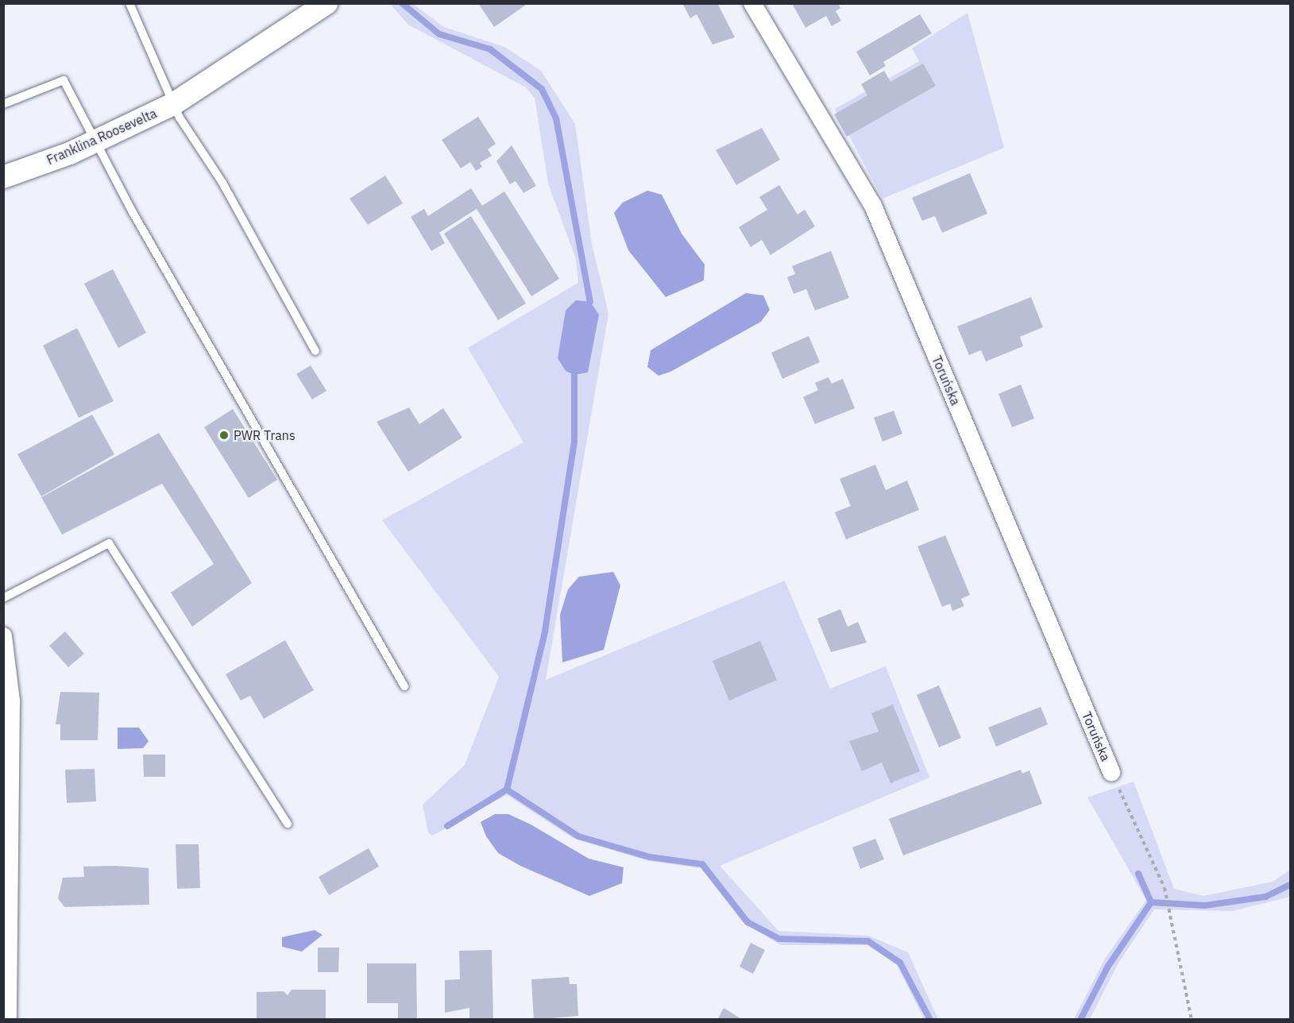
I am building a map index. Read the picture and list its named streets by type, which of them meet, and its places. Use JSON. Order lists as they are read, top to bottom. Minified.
{"streets":{"street":["Franklina Roosevelta","Toruńska"]},"places":["PWR Trans"]}
